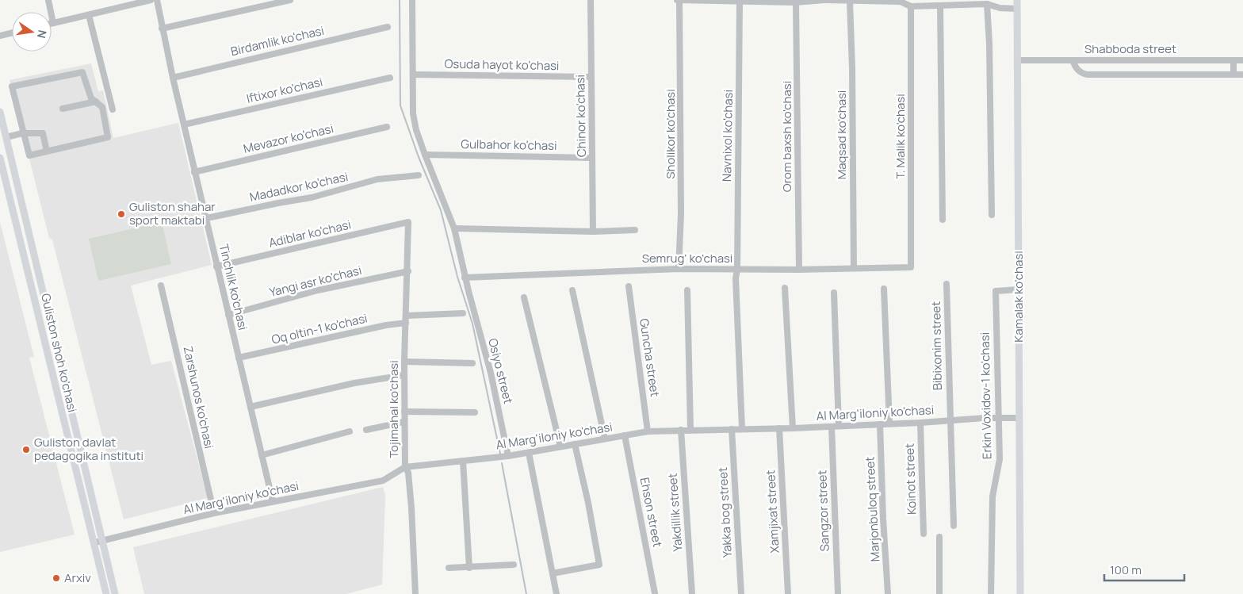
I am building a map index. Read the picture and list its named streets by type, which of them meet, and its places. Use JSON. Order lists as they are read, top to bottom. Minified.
{"streets":{"main road":["Kamalak ko'chasi","Guliston shoh ko'chasi"],"street":["Birdamlik ko'chasi","Shabboda street","Osuda hayot ko'chasi","Iftixor ko'chasi","Chinor ko'chasi","Sholikor ko'chasi","Maqsad ko'chasi","Navnixol ko'chasi","Orom baxsh ko'chasi","T. Malik ko'chasi","Mevazor ko'chasi","Gulbahor ko'chasi","Madadkor ko'chasi","Adiblar ko'chasi","Semrug' ko'chasi","Yangi asr ko'chasi","Tinchlik ko'chasi","Oq oltin-1 ko'chasi","Bibixonim street","Guncha street","Osiyo street","Erkin Voxidov-1 ko'chasi","Zarshunos ko'chasi","Tojimahal ko'chasi","Al Marg'iloniy ko'chasi","Koinot street","Marjonbuloq street","Sangzor street","Xamjixat street","Ehson street","Yakdillik street","Yakka bog street"]},"crossings":[["Birdamlik ko'chasi","Tinchlik ko'chasi"],["Shabboda street","Kamalak ko'chasi"],["Osuda hayot ko'chasi","Chinor ko'chasi"],["Osuda hayot ko'chasi","Osiyo street"],["Iftixor ko'chasi","Tinchlik ko'chasi"],["Chinor ko'chasi","Gulbahor ko'chasi"],["Sholikor ko'chasi","Semrug' ko'chasi"],["Maqsad ko'chasi","Semrug' ko'chasi"],["Navnixol ko'chasi","Semrug' ko'chasi"],["Orom baxsh ko'chasi","Semrug' ko'chasi"],["T. Malik ko'chasi","Semrug' ko'chasi"],["Mevazor ko'chasi","Tinchlik ko'chasi"],["Gulbahor ko'chasi","Osiyo street"],["Madadkor ko'chasi","Tinchlik ko'chasi"],["Adiblar ko'chasi","Tinchlik ko'chasi"],["Adiblar ko'chasi","Tojimahal ko'chasi"],["Semrug' ko'chasi","Osiyo street"],["Yangi asr ko'chasi","Tinchlik ko'chasi"],["Yangi asr ko'chasi","Tojimahal ko'chasi"],["Tinchlik ko'chasi","Oq oltin-1 ko'chasi"],["Tinchlik ko'chasi","Al Marg'iloniy ko'chasi"],["Kamalak ko'chasi","Erkin Voxidov-1 ko'chasi"],["Kamalak ko'chasi","Al Marg'iloniy ko'chasi"],["Oq oltin-1 ko'chasi","Tojimahal ko'chasi"],["Bibixonim street","Al Marg'iloniy ko'chasi"],["Guliston shoh ko'chasi","Al Marg'iloniy ko'chasi"],["Guncha street","Al Marg'iloniy ko'chasi"],["Osiyo street","Al Marg'iloniy ko'chasi"],["Erkin Voxidov-1 ko'chasi","Al Marg'iloniy ko'chasi"],["Zarshunos ko'chasi","Al Marg'iloniy ko'chasi"],["Tojimahal ko'chasi","Al Marg'iloniy ko'chasi"],["Al Marg'iloniy ko'chasi","Koinot street"],["Al Marg'iloniy ko'chasi","Marjonbuloq street"],["Al Marg'iloniy ko'chasi","Sangzor street"],["Al Marg'iloniy ko'chasi","Xamjixat street"],["Al Marg'iloniy ko'chasi","Ehson street"],["Al Marg'iloniy ko'chasi","Yakdillik street"],["Al Marg'iloniy ko'chasi","Yakka bog street"]],"places":["Guliston shahar sport maktabi","Guliston davlat pedagogika instituti","Arxiv"],"scale_bar":"100 m","north":"right"}
